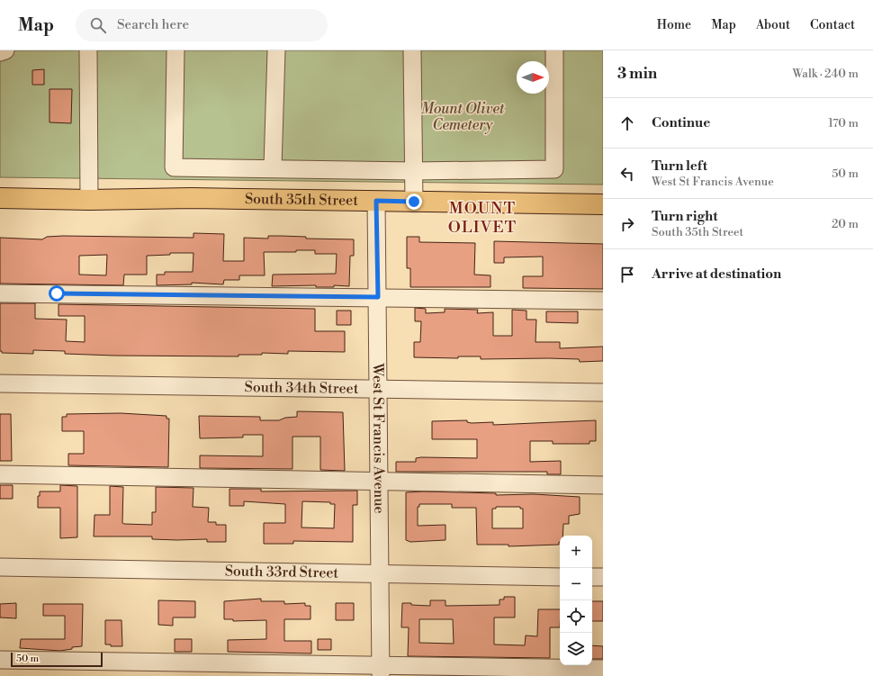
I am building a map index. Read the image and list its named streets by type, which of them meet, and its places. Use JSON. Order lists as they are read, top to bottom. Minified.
{"streets":{"main road":["South 35th Street"],"street":["South 34th Street","West St Francis Avenue","South 33rd Street"]},"crossings":[["South 35th Street","West St Francis Avenue"],["South 34th Street","West St Francis Avenue"],["West St Francis Avenue","South 33rd Street"]],"districts":["MOUNT OLIVET"],"parks":["Mount Olivet Cemetery"],"scale_bar":"50 m","north":"right","page":{"header":"Map","search":"Search here","nav":["Home","Map","About","Contact"],"heading":["3 min","Walk · 240 m"],"list":[["Continue","170 m"],["Turn left","West St Francis Avenue","50 m"],["Turn right","South 35th Street","20 m"],"Arrive at destination"],"map_buttons":["+","−"],"scale":"50 m"}}
